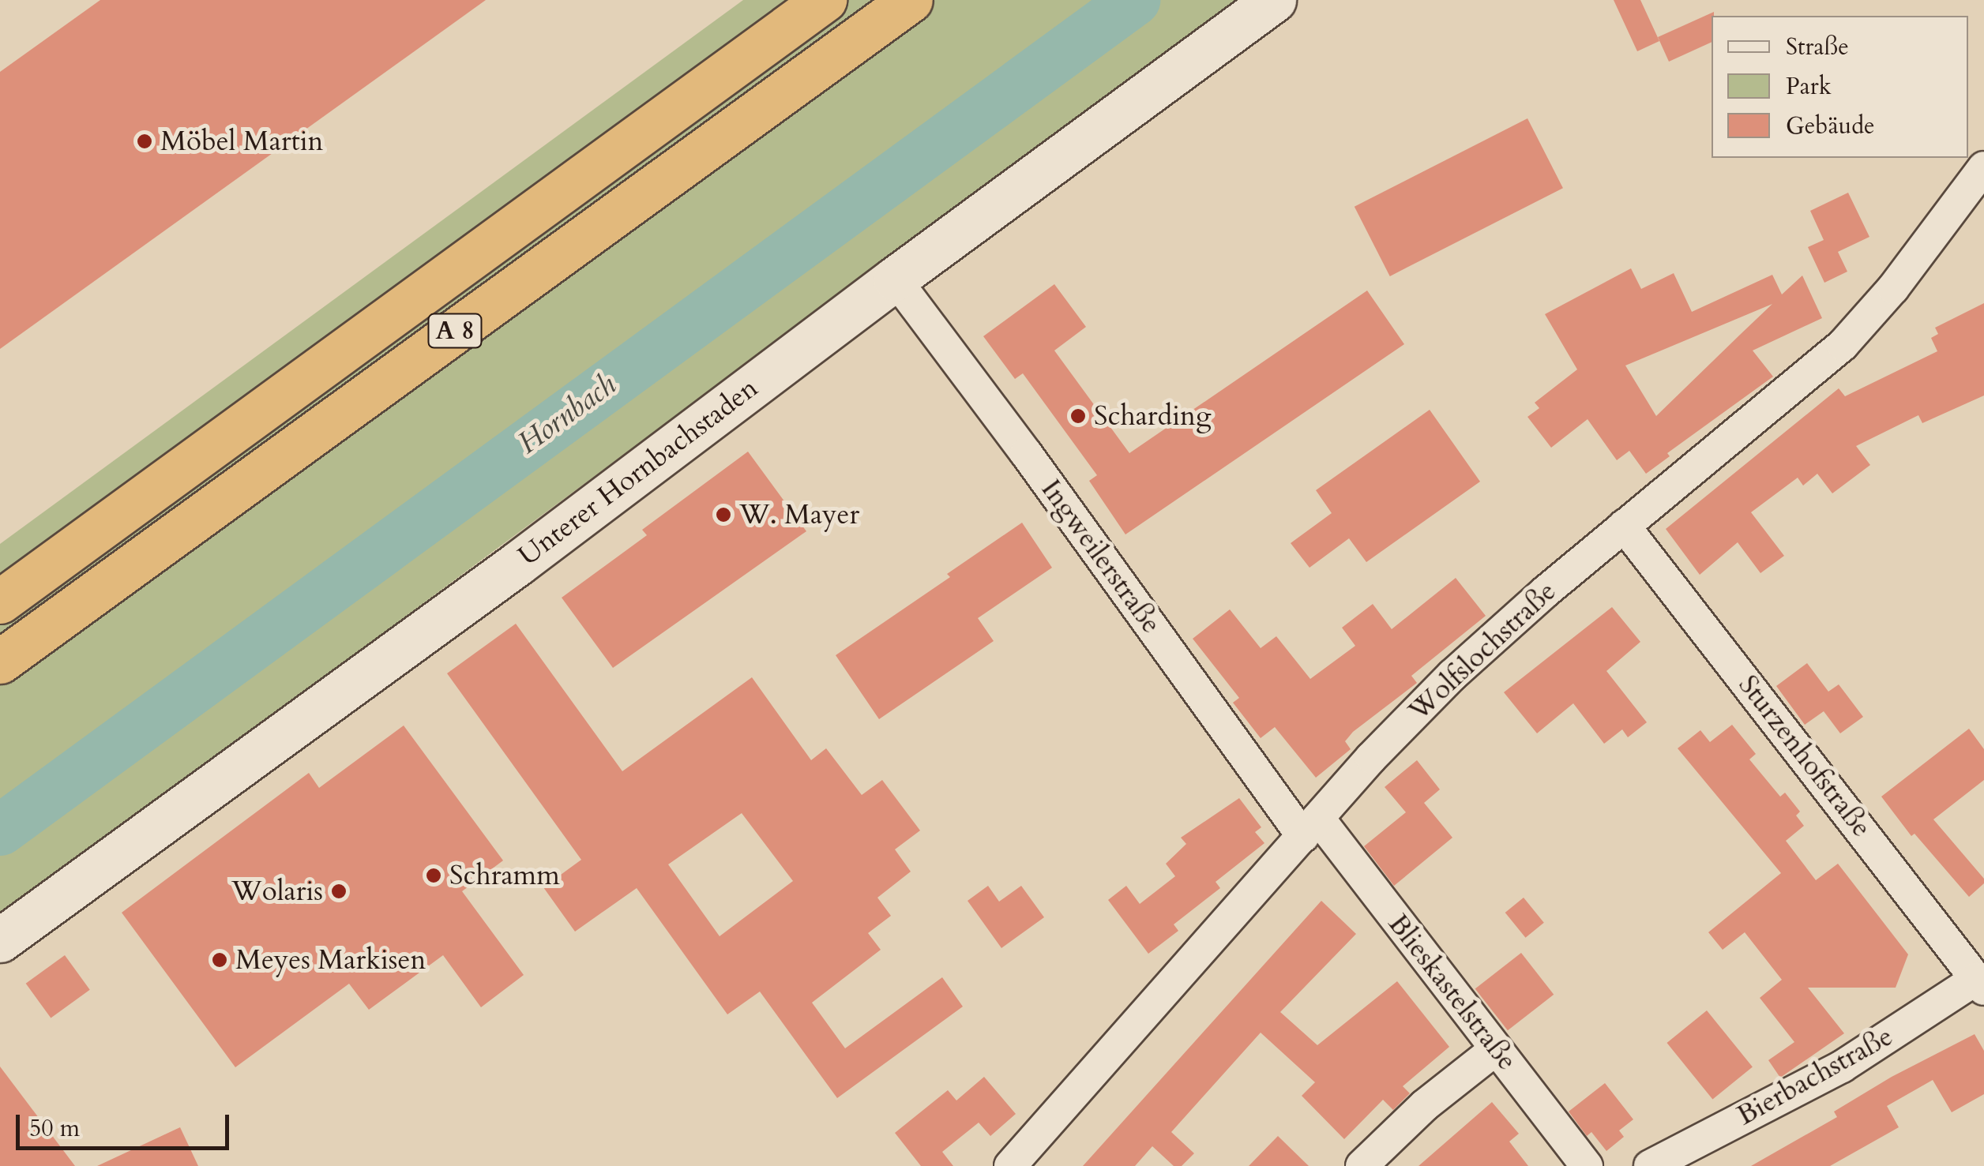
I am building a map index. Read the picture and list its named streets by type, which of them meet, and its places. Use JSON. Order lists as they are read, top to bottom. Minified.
{"streets":{"highway":["A 8"],"street":["Unterer Hornbachstaden","Ingweilerstraße","Wolfslochstraße","Sturzenhofstraße","Blieskastelstraße","Bierbachstraße"]},"crossings":[["Unterer Hornbachstaden","Ingweilerstraße"],["Ingweilerstraße","Wolfslochstraße"],["Ingweilerstraße","Blieskastelstraße"],["Wolfslochstraße","Sturzenhofstraße"],["Wolfslochstraße","Blieskastelstraße"],["Sturzenhofstraße","Bierbachstraße"]],"water":["Hornbach"],"places":["Möbel Martin","Scharding","W. Mayer","Schramm","Wolaris","Meyes Markisen"],"legend":["Straße","Park","Gebäude"],"scale_bar":"50 m"}
